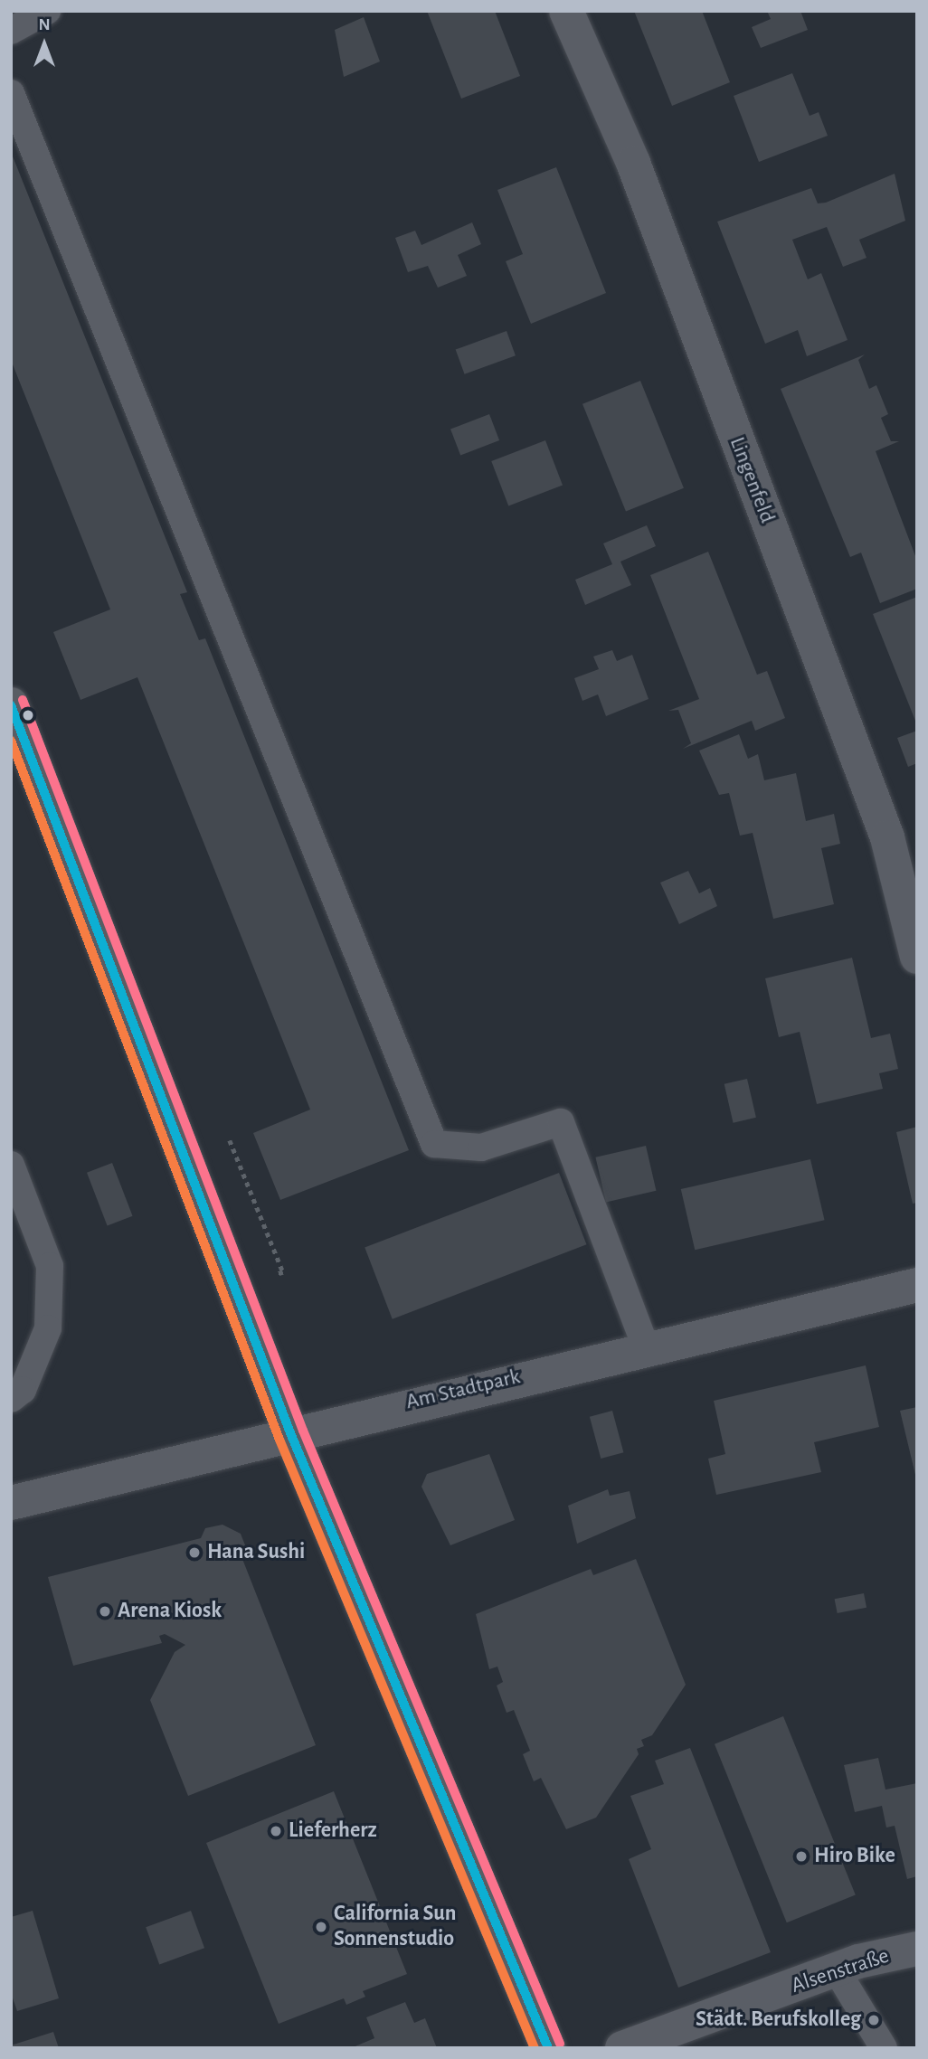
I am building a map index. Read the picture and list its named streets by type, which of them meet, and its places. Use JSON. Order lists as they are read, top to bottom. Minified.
{"streets":{"street":["Lingenfeld","Am Stadtpark","Alsenstraße"]},"places":["Hana Sushi","Arena Kiosk","Lieferherz","Hiro Bike","California Sun Sonnenstudio","Städt. Berufskolleg"],"north":"top"}
